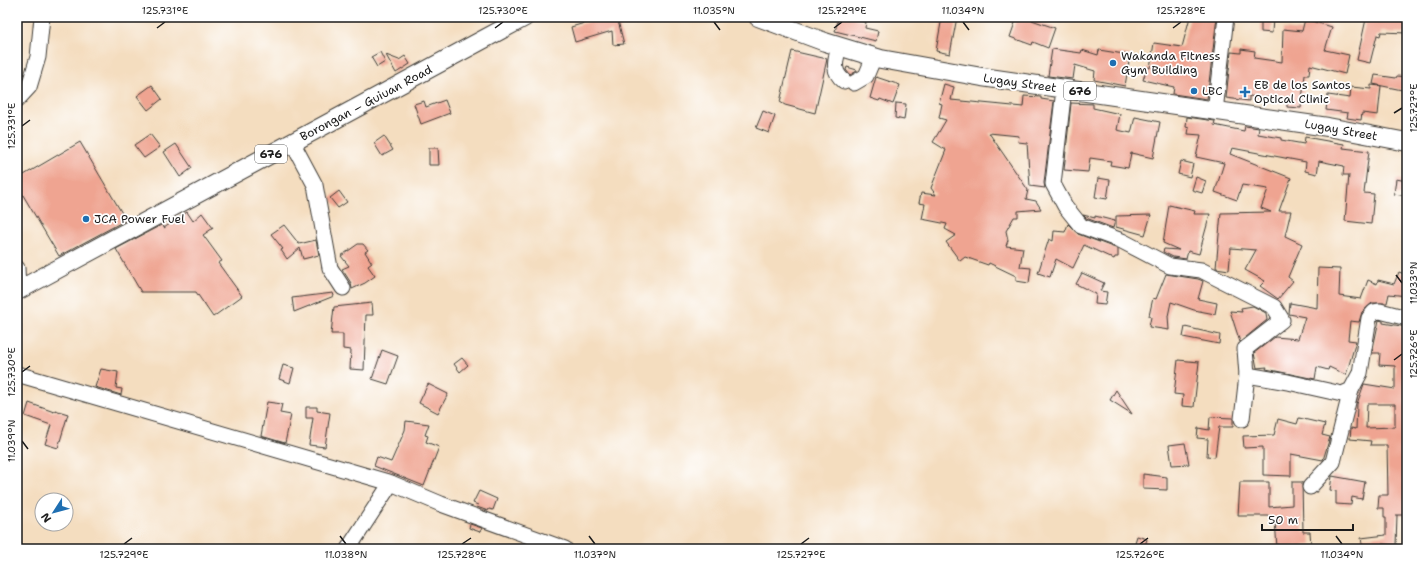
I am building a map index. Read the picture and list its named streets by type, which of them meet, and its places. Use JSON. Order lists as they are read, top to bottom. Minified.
{"streets":{"main road":["Lugay Street","676","Borongan – Guiuan Road"]},"places":{"other":["Wakanda Fitness Gym Building","LBC","JCA Power Fuel"],"health":["EB de los Santos Optical Clinic"]},"scale_bar":"50 m","north":"bottom left","coordinates":["125.731°E","125.730°E","11.035°N","125.729°E","11.034°N","125.728°E","125.727°E","11.033°N","125.726°E","11.039°N","11.038°N","11.037°N"]}
